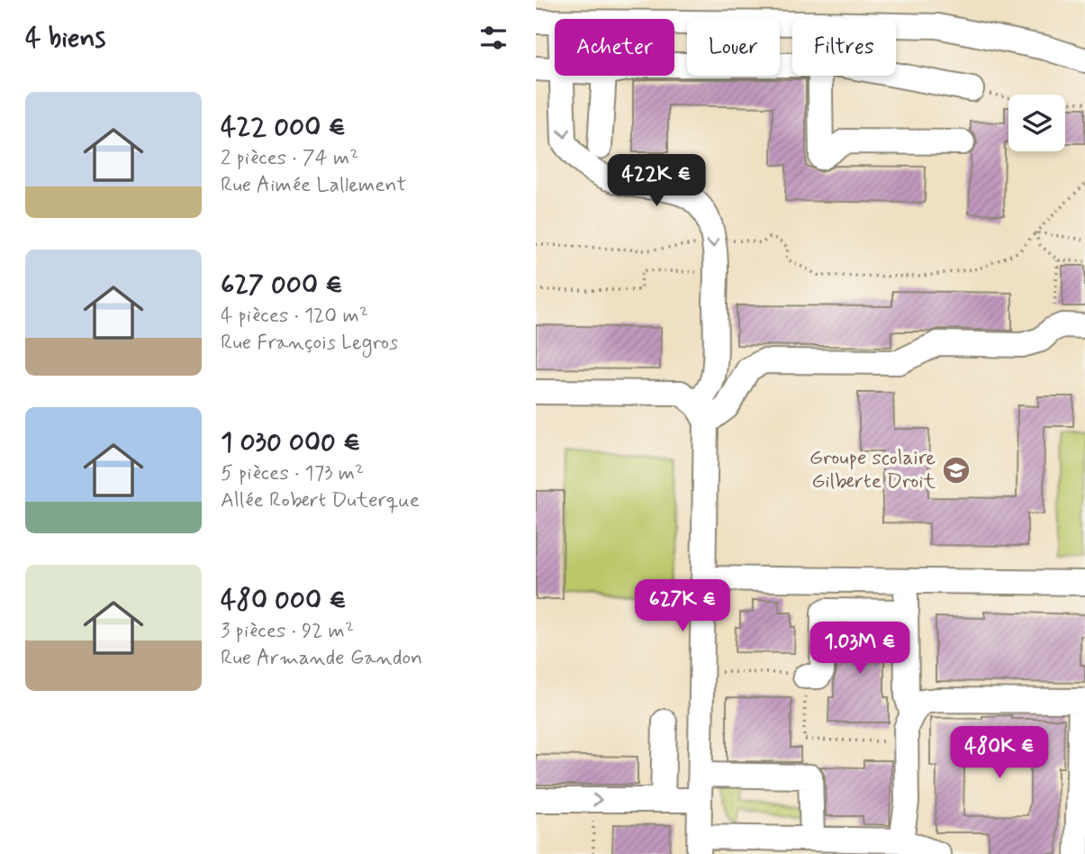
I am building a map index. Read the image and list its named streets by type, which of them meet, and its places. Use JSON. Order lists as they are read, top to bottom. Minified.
{"places":{"school or university":["Groupe scolaire Gilberte Droit"]},"page":{"heading":"4 biens","chip":["Acheter","Louer","Filtres"],"list":[{"name":"422 000 €","note":"2 pièces · 74 m² · Rue Aimée Lallement"},{"name":"627 000 €","note":"4 pièces · 120 m² · Rue François Legros"},{"name":"1 030 000 €","note":"5 pièces · 173 m² · Allée Robert Duterque"},{"name":"480 000 €","note":"3 pièces · 92 m² · Rue Armande Gandon"}],"price":["422K €","627K €","1.03M €","480K €"]}}
